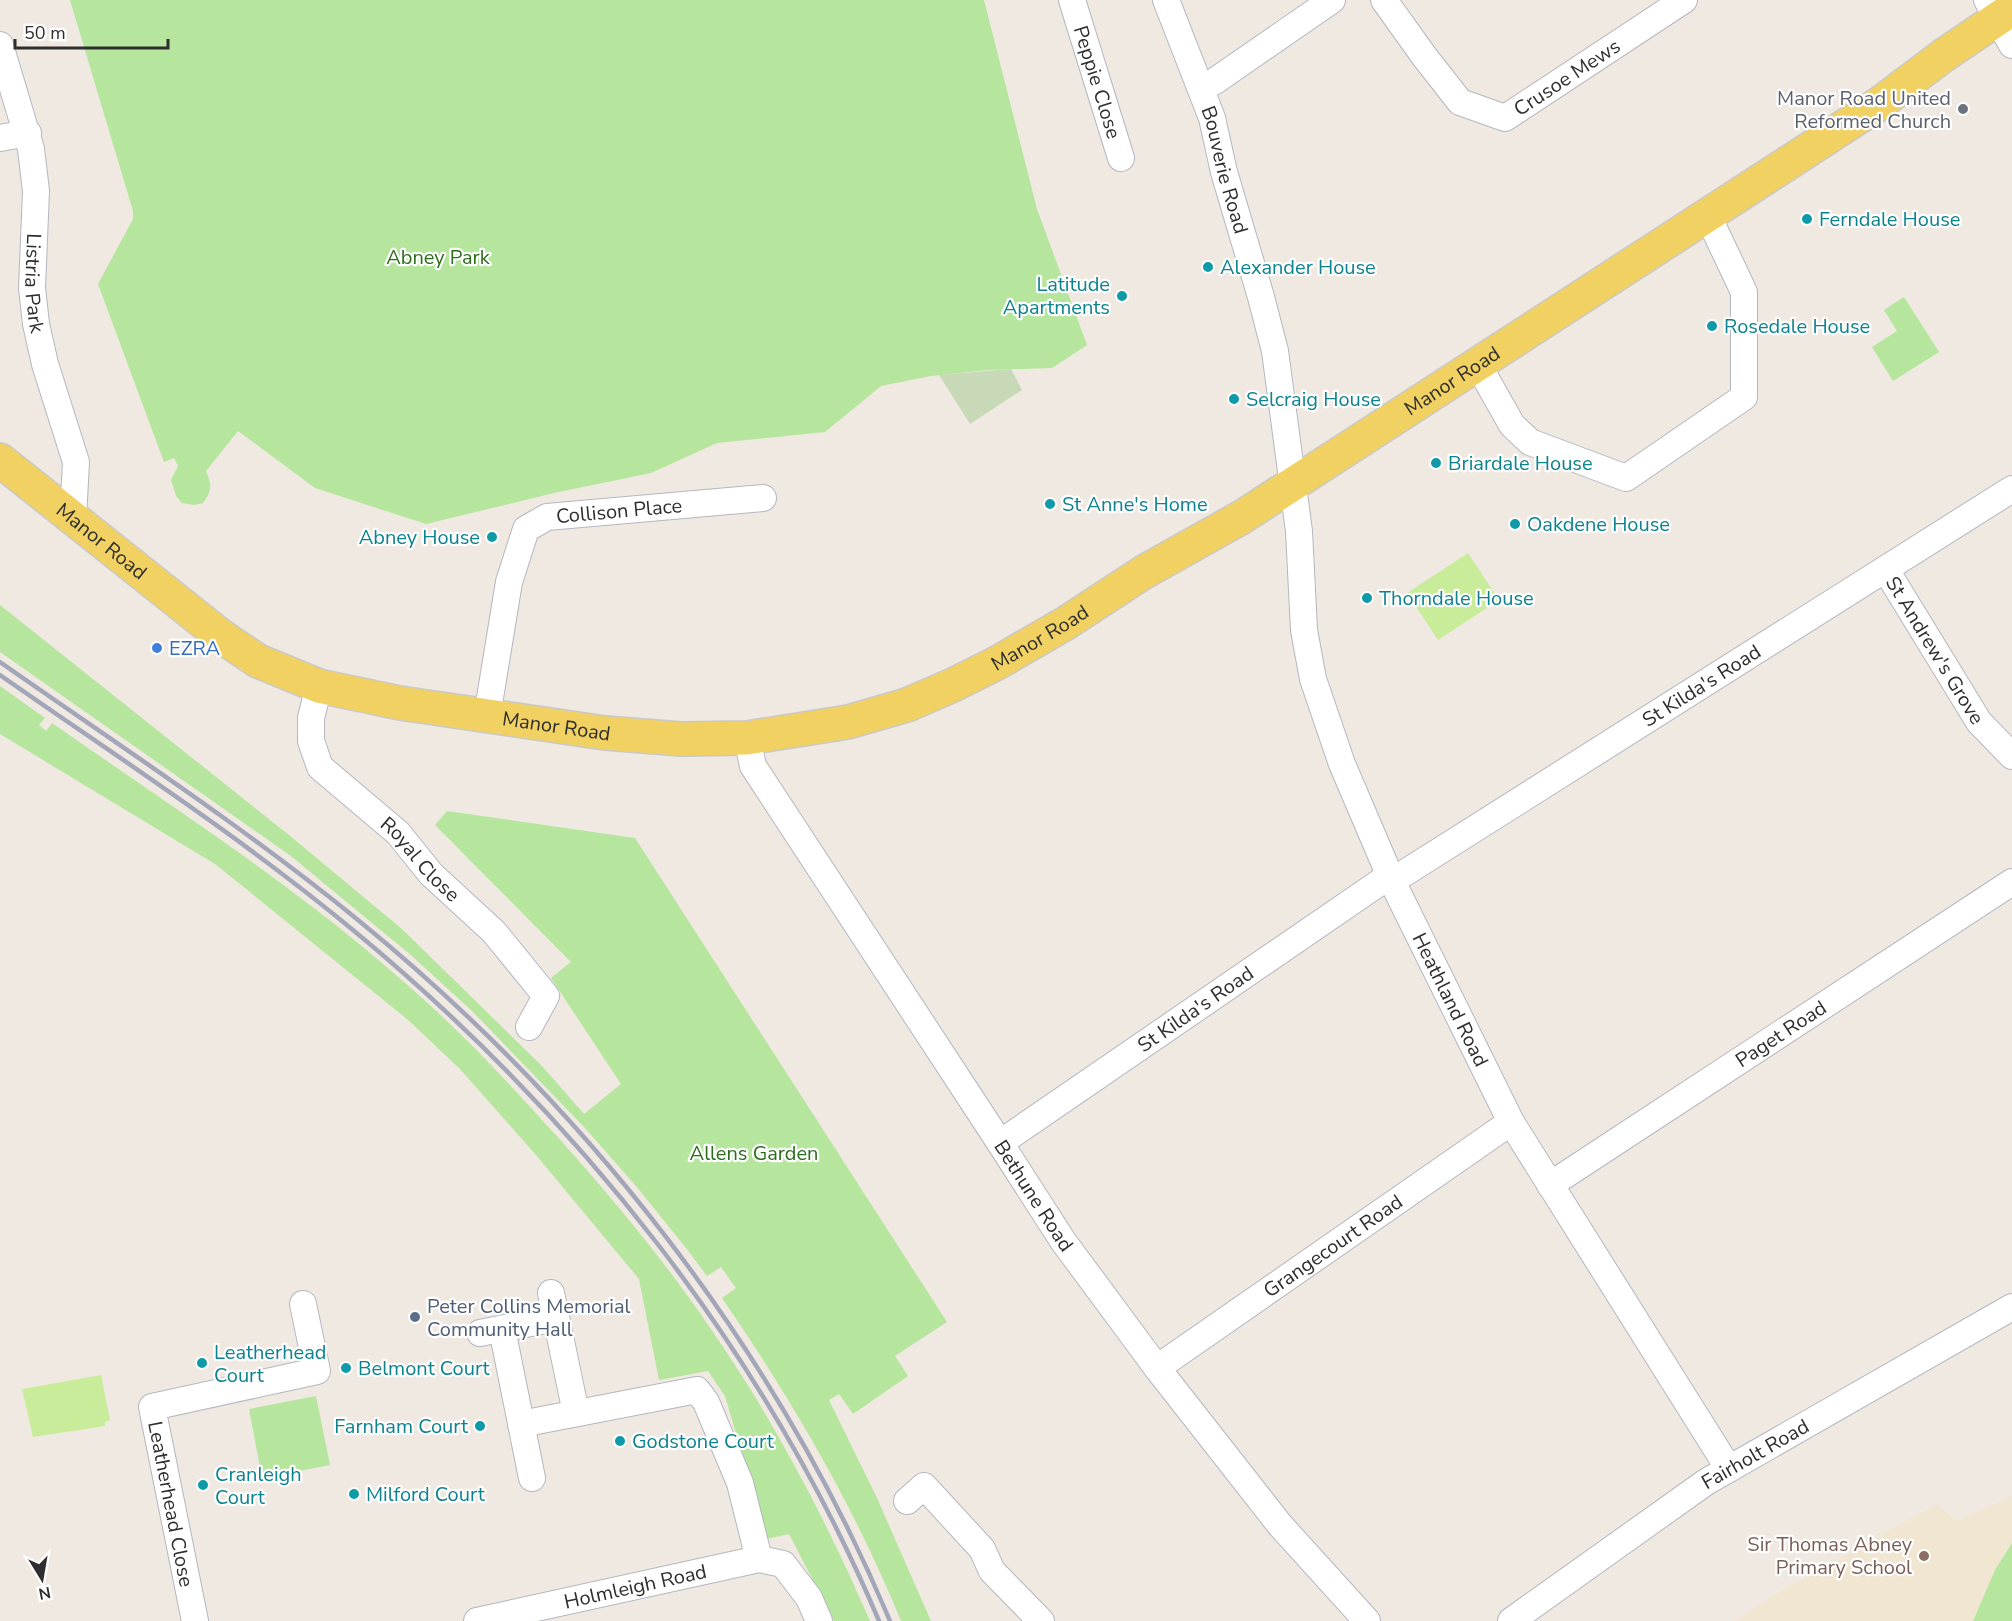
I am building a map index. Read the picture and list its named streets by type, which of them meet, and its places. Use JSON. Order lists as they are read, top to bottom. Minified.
{"streets":{"main road":["Manor Road"],"street":["Crusoe Mews","Peppie Close","Bouverie Road","Listria Park","Collison Place","St Andrew's Grove","St Kilda's Road","Royal Close","Heathland Road","Paget Road","Bethune Road","Grangecourt Road","Fairholt Road","Leatherhead Close","Holmleigh Road"]},"crossings":[["Bouverie Road","Manor Road"],["Bouverie Road","Heathland Road"],["Listria Park","Manor Road"],["Manor Road","Collison Place"],["Manor Road","Royal Close"],["Manor Road","Heathland Road"],["Manor Road","Bethune Road"],["St Andrew's Grove","St Kilda's Road"],["St Kilda's Road","Heathland Road"],["St Kilda's Road","Bethune Road"],["Heathland Road","Paget Road"],["Heathland Road","Grangecourt Road"],["Heathland Road","Fairholt Road"],["Bethune Road","Grangecourt Road"]],"parks":["Abney Park","Allens Garden"],"places":["Manor Road United Reformed Church","Ferndale House","Alexander House","Latitude Apartments","Rosedale House","Selcraig House","Briardale House","St Anne's Home","Oakdene House","Abney House","Thorndale House","EZRA","Peter Collins Memorial Community Hall","Leatherhead Court","Belmont Court","Farnham Court","Godstone Court","Cranleigh Court","Milford Court","Sir Thomas Abney Primary School"],"scale_bar":"50 m","north":"bottom"}
